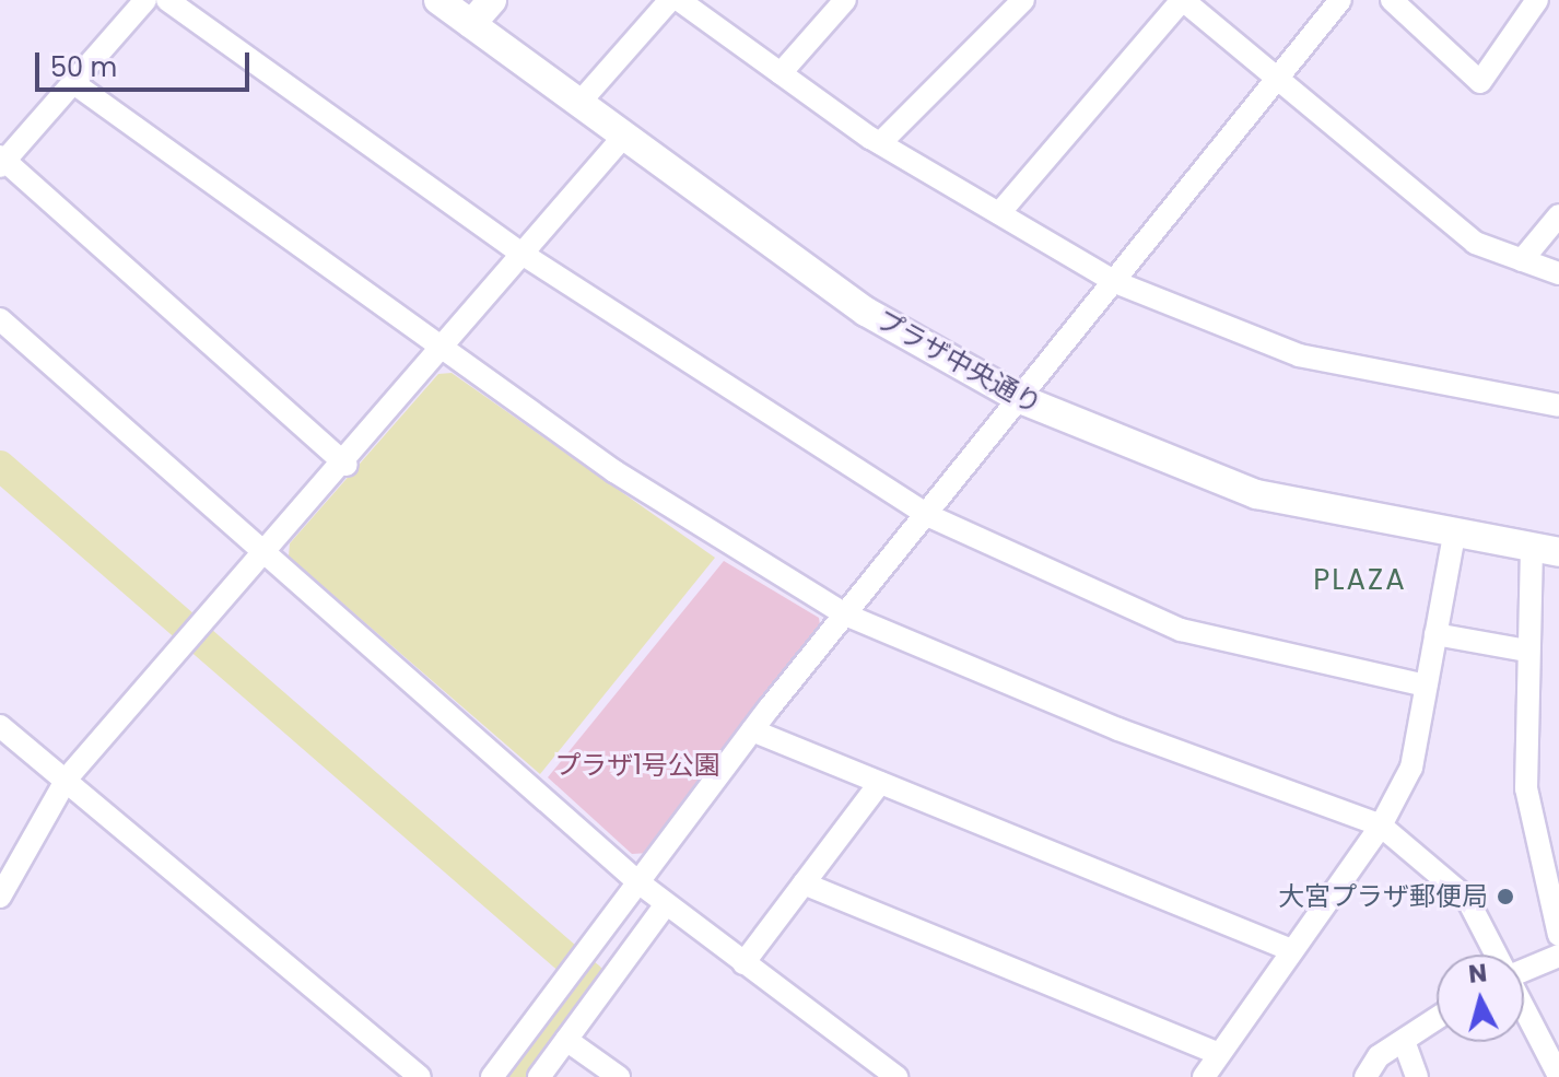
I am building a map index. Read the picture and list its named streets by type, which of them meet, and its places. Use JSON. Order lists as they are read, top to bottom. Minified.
{"streets":{"street":["プラザ中央通り"]},"districts":["PLAZA"],"parks":["プラザ1号公園"],"places":["大宮プラザ郵便局"],"scale_bar":"50 m","north":"top"}
